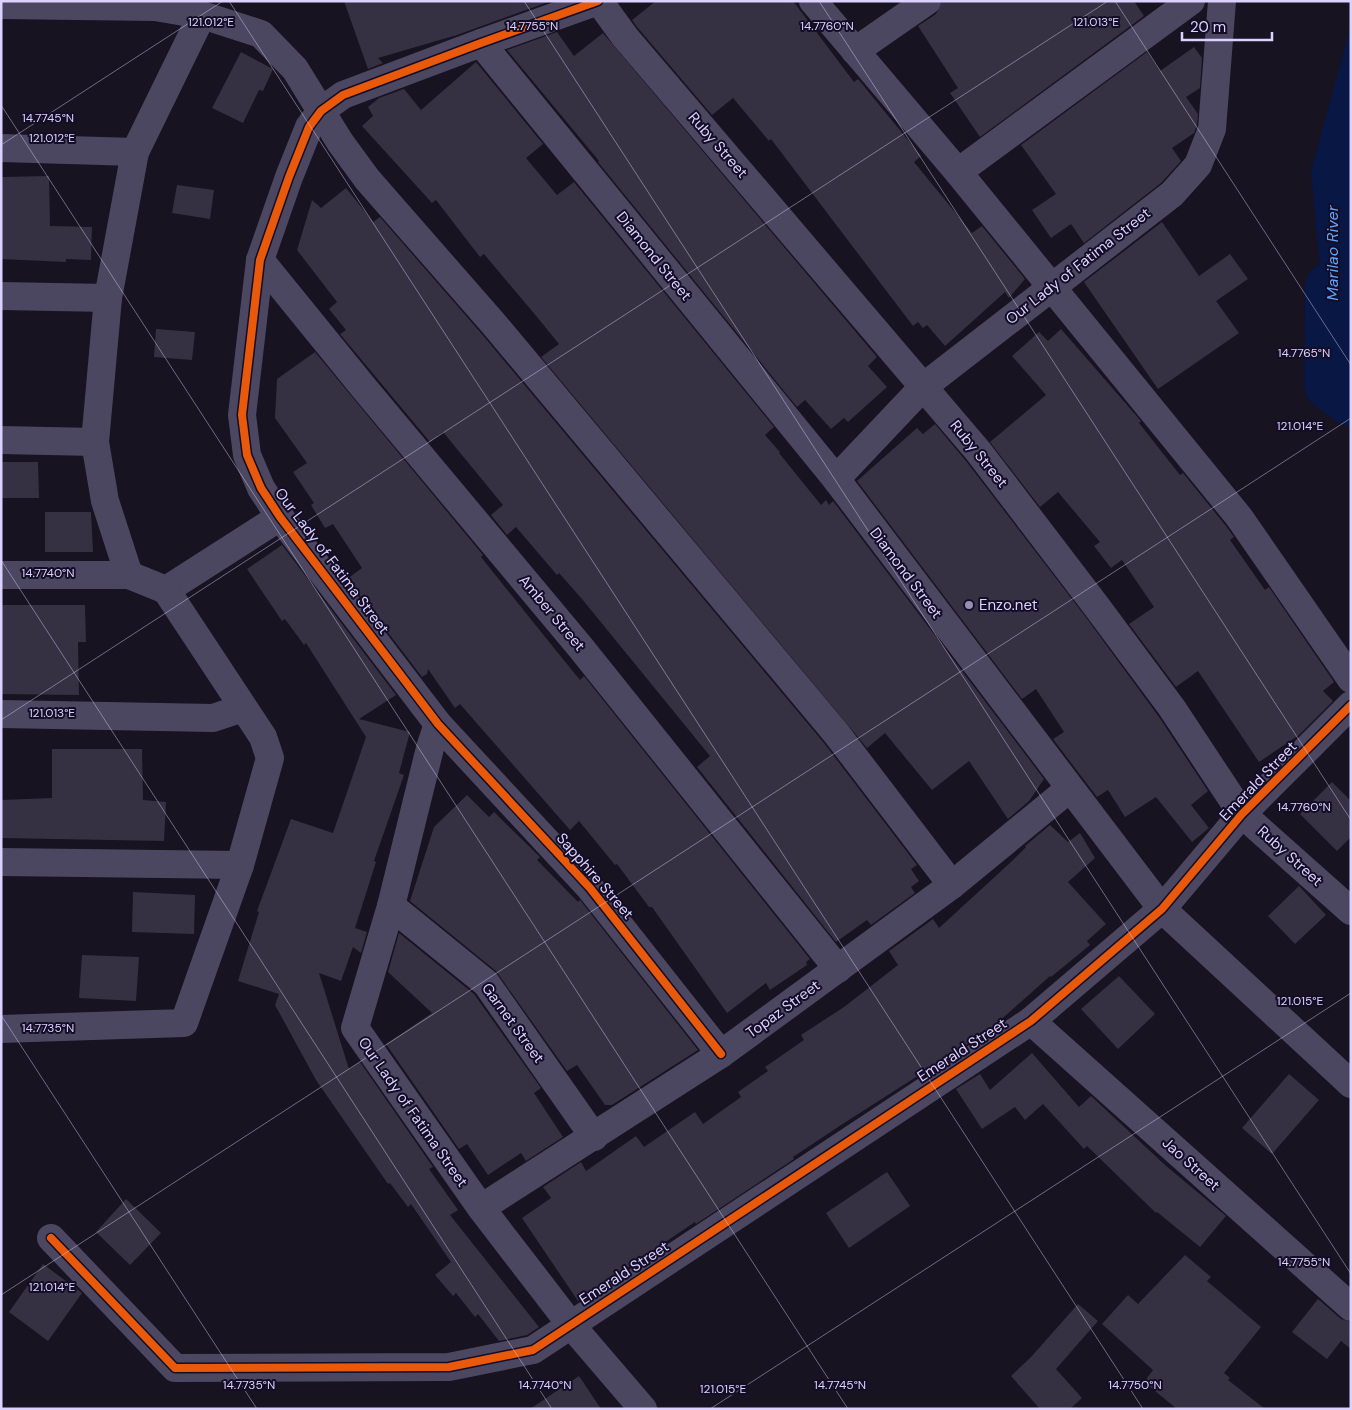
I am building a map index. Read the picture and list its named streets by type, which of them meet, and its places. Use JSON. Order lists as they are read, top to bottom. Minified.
{"streets":{"street":["Ruby Street","Diamond Street","Our Lady of Fatima Street","Amber Street","Emerald Street","Sapphire Street","Topaz Street","Garnet Street","Jao Street"]},"crossings":[["Ruby Street","Our Lady of Fatima Street"],["Ruby Street","Emerald Street"],["Diamond Street","Our Lady of Fatima Street"],["Diamond Street","Emerald Street"],["Diamond Street","Topaz Street"],["Our Lady of Fatima Street","Amber Street"],["Our Lady of Fatima Street","Emerald Street"],["Our Lady of Fatima Street","Sapphire Street"],["Our Lady of Fatima Street","Topaz Street"],["Our Lady of Fatima Street","Garnet Street"],["Amber Street","Topaz Street"],["Emerald Street","Jao Street"],["Sapphire Street","Topaz Street"],["Topaz Street","Garnet Street"]],"water":["Marilao River"],"places":["Enzo.net"],"scale_bar":"20 m","coordinates":["121.012°E","121.013°E","14.7755°N","14.7760°N","14.7745°N","14.7765°N","121.014°E","14.7740°N","121.015°E","14.7735°N","14.7750°N"]}
